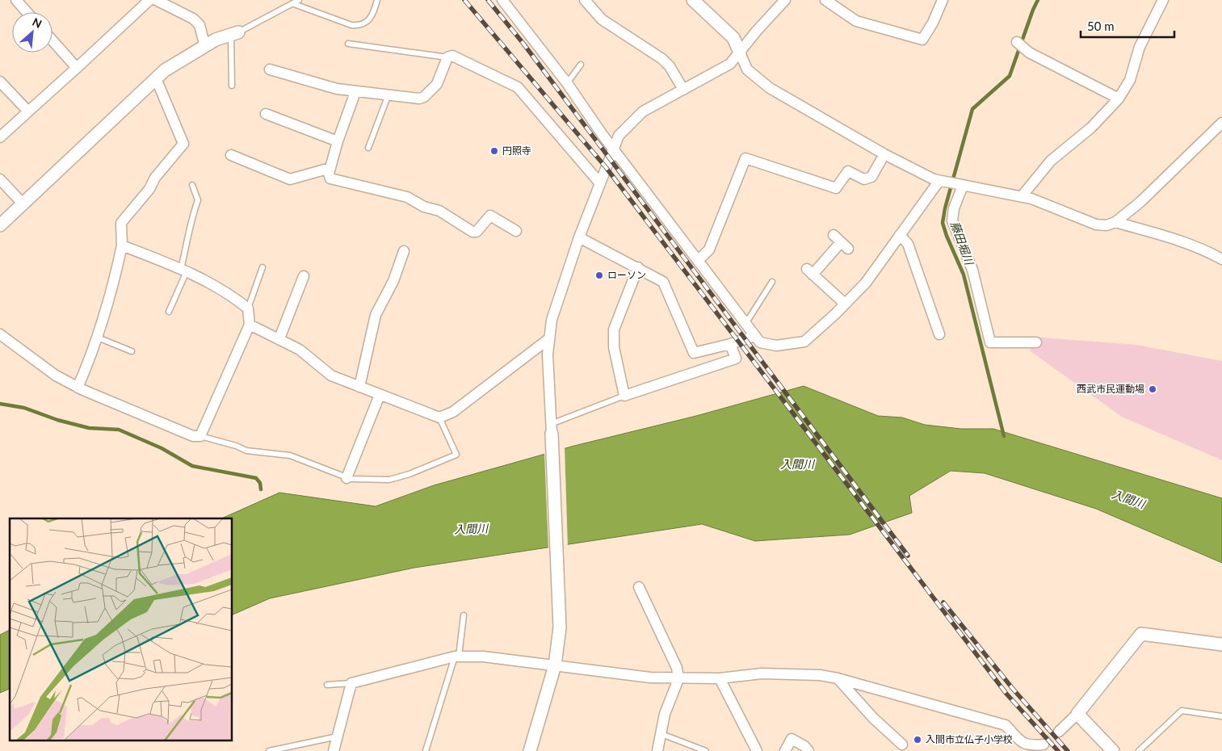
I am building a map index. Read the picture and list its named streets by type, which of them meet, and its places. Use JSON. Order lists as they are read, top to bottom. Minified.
{"water":["藤田堀川","入間川"],"places":["円照寺","ローソン","西武市民運動場","入間市立仏子小学校"],"scale_bar":"50 m","north":"top right"}
